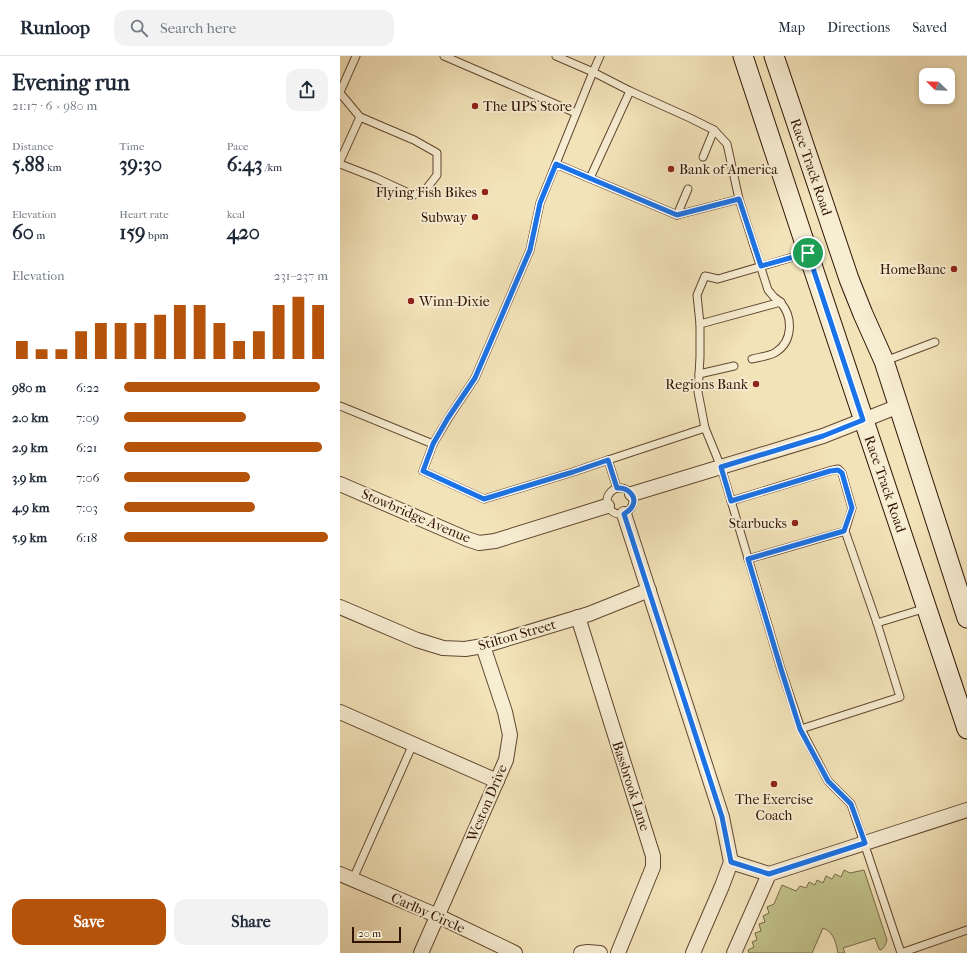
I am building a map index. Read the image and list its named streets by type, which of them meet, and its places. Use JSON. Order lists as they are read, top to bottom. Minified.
{"streets":{"main road":["Race Track Road"],"street":["Stowbridge Avenue","Stilton Street","Bassbrook Lane","Weston Drive","Carlby Circle"]},"crossings":[["Stilton Street","Bassbrook Lane"],["Stilton Street","Weston Drive"],["Weston Drive","Carlby Circle"]],"places":["The UPS Store","Bank of America","Flying Fish Bikes","Subway","HomeBanc","Winn-Dixie","Regions Bank","Starbucks","The Exercise Coach"],"scale_bar":"20 m","north":"top left","page":{"header":"Runloop","search":"Search here","nav":["Map","Directions","Saved"],"heading":["Evening run","21:17 · 6 × 980 m"],"stats":[["Distance","5.88 km"],["Time","39:30"],["Pace","6:43 /km"],["Elevation","60 m"],["Heart rate","159 bpm"],["kcal","420"]],"chart":["Elevation","231–237 m"],"list":[{"name":"980 m","note":"6:22"},{"name":"2.0 km","note":"7:09"},{"name":"2.9 km","note":"6:21"},{"name":"3.9 km","note":"7:06"},{"name":"4.9 km","note":"7:03"},{"name":"5.9 km","note":"6:18"}],"buttons":["Save","Share"],"scale":"20 m"}}
